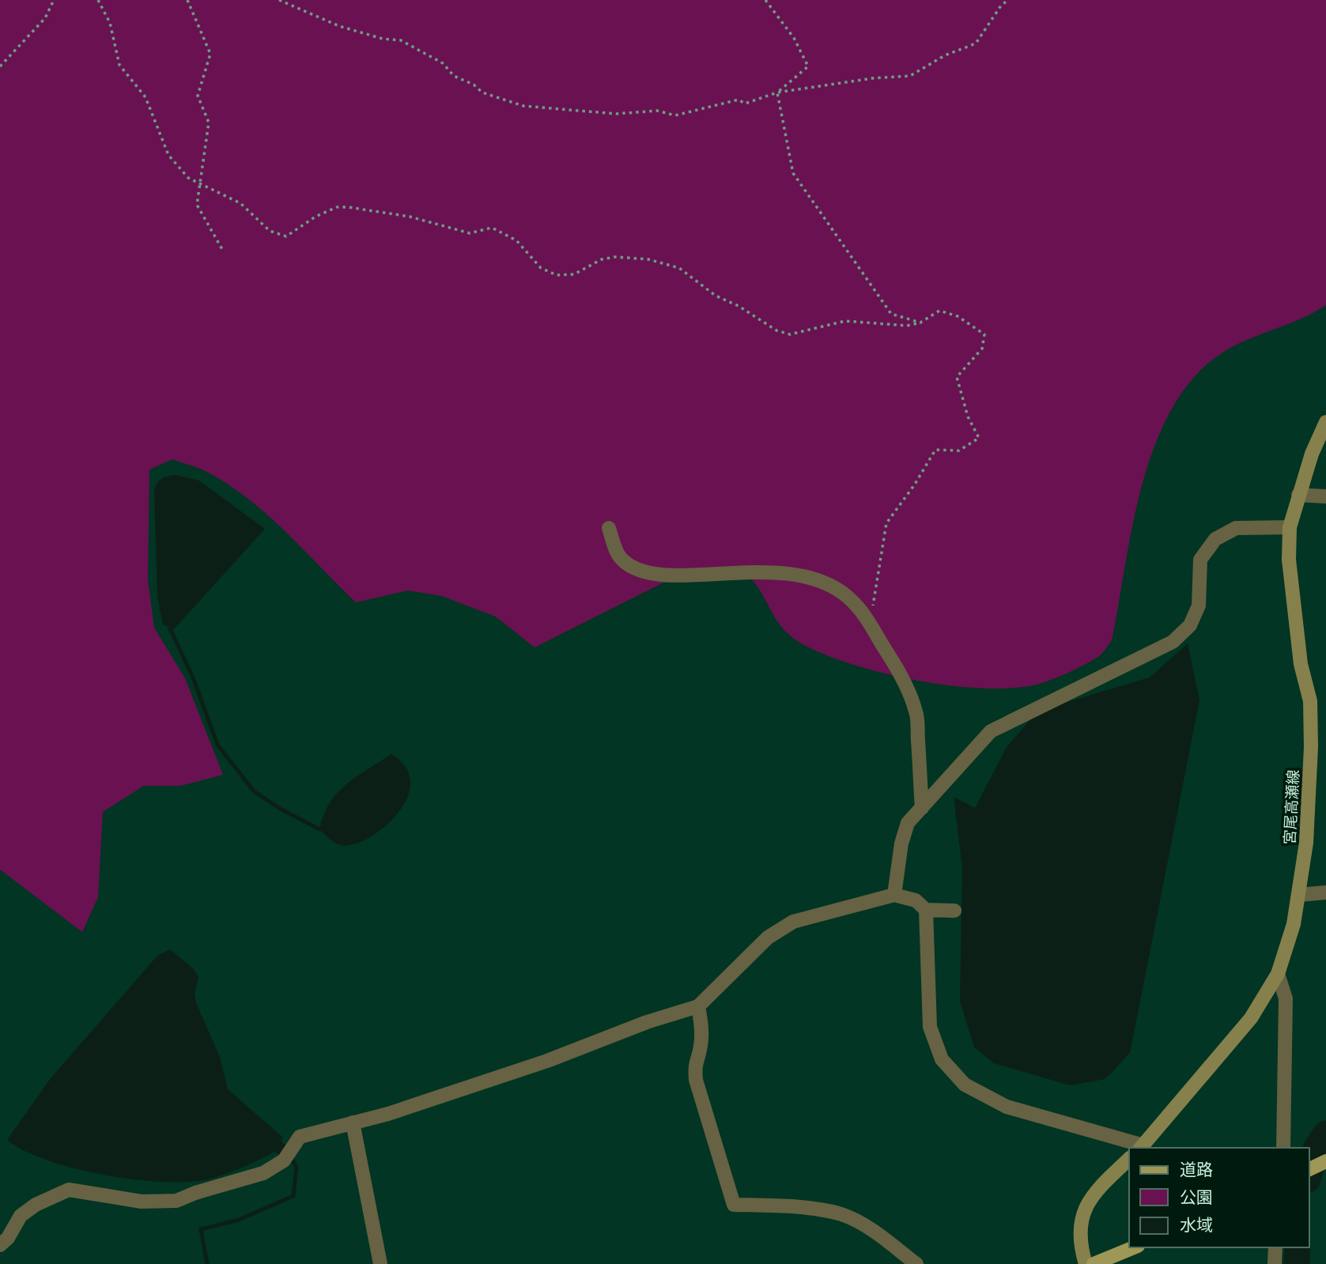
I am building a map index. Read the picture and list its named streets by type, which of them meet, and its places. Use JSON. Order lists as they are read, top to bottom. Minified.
{"streets":{"main road":["宮尾高瀬線"]},"legend":["道路","公園","水域"]}
